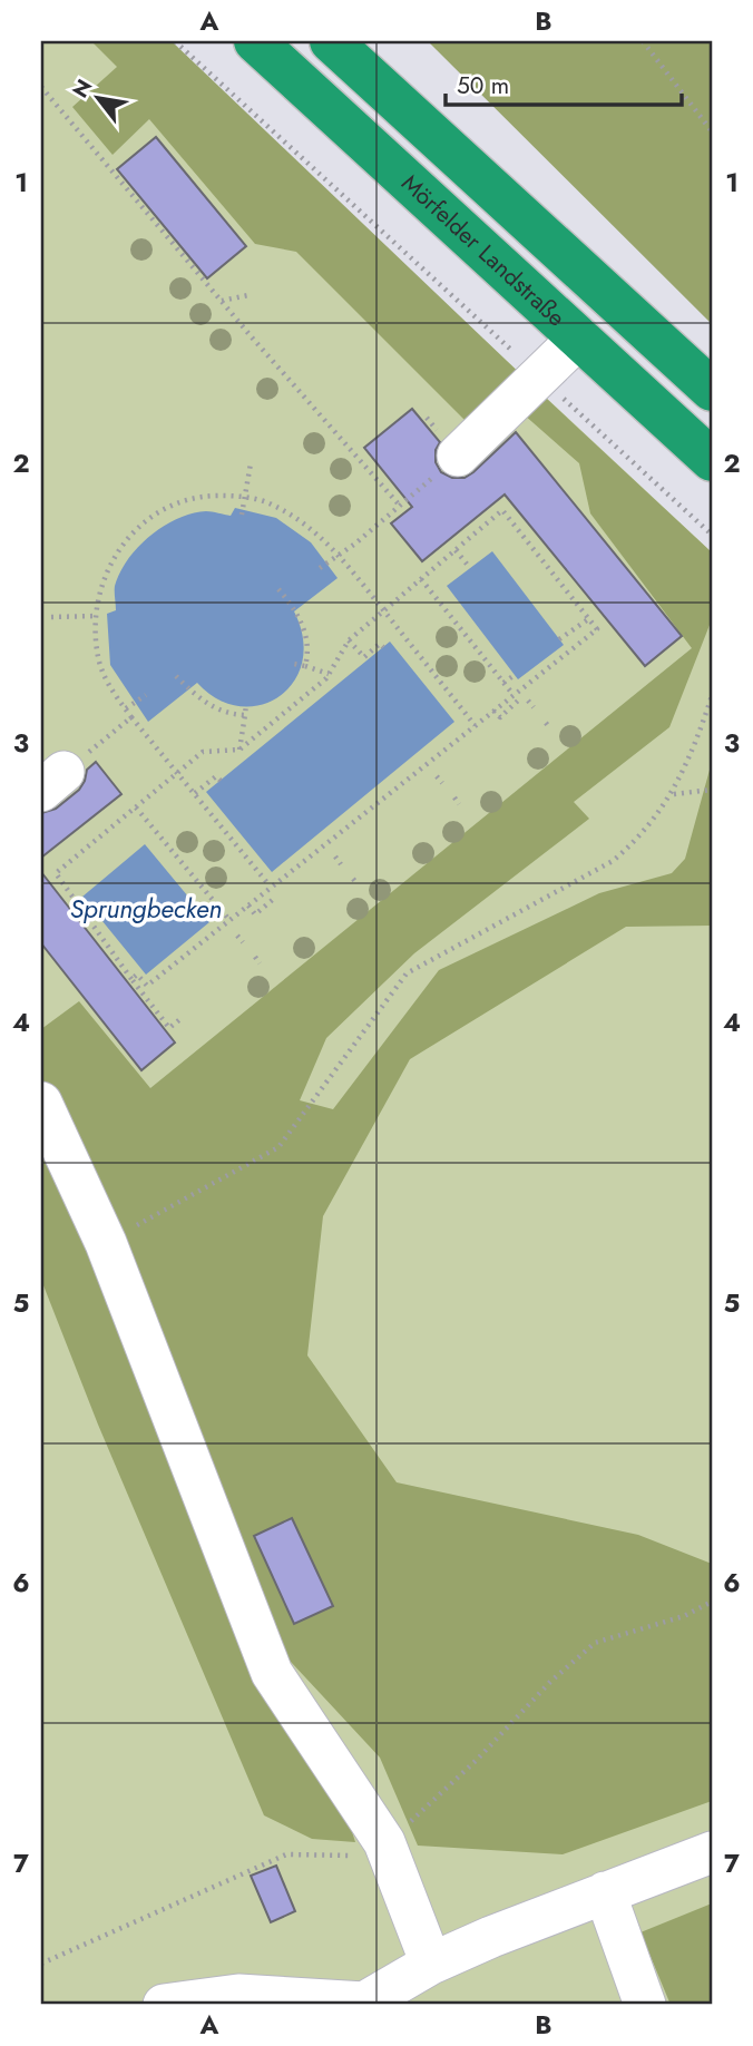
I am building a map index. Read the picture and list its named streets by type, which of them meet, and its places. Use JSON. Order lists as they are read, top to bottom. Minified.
{"streets":{"highway":["Mörfelder Landstraße"]},"water":["Sprungbecken"],"scale_bar":"50 m","north":"top left","grid":{"columns":["A","B"],"rows":["1","2","3","4","5","6","7"]}}
